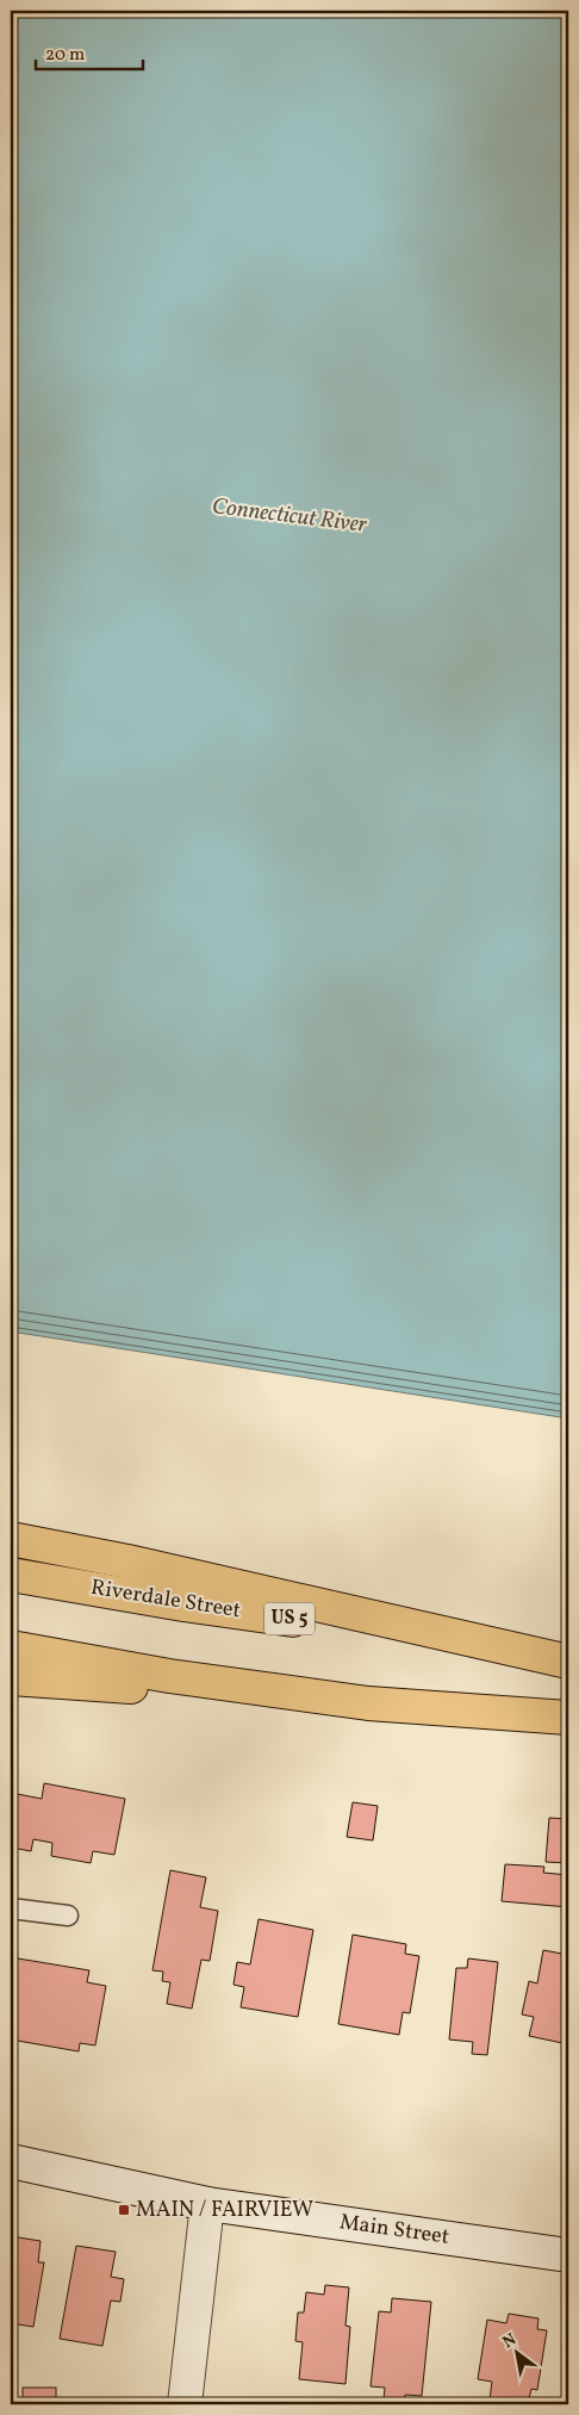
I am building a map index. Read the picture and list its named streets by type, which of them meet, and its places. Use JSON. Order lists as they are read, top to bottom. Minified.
{"streets":{"highway":["Riverdale Street","US 5"],"street":["Main Street"]},"water":["Connecticut River"],"places":{"transit":["MAIN / FAIRVIEW"]},"scale_bar":"20 m","north":"top left"}
